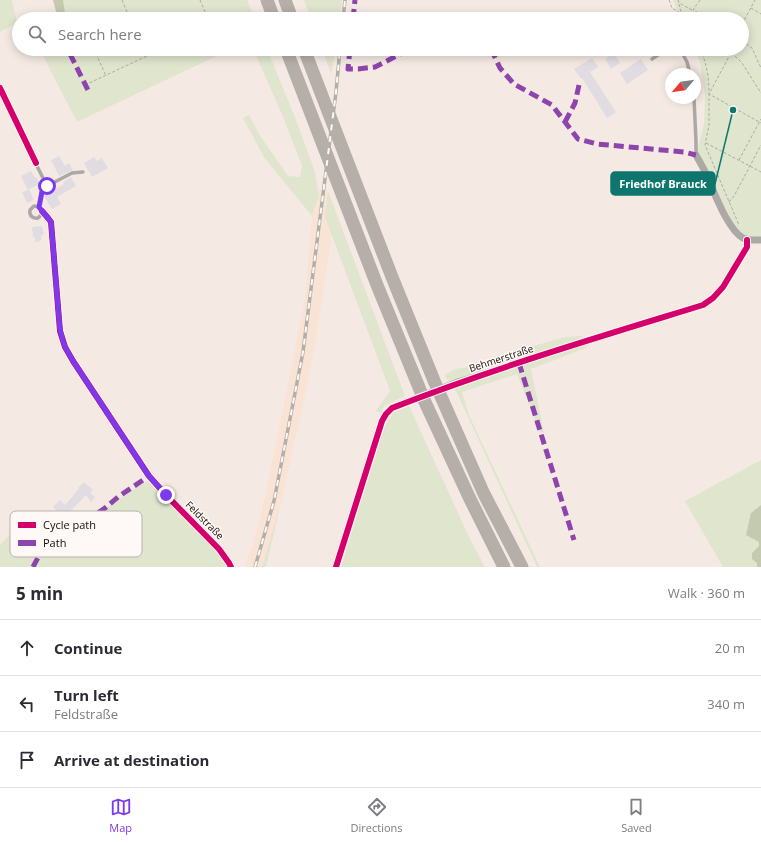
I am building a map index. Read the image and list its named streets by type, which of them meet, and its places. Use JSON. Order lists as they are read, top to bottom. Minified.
{"streets":{"street":["Behmerstraße","Feldstraße"]},"places":["Friedhof Brauck"],"legend":["Cycle path","Path"],"north":"bottom left","page":{"search":"Search here","heading":["5 min","Walk · 360 m"],"list":[["Continue","20 m"],["Turn left","Feldstraße","340 m"],"Arrive at destination"],"nav":["Map","Directions","Saved"]}}
